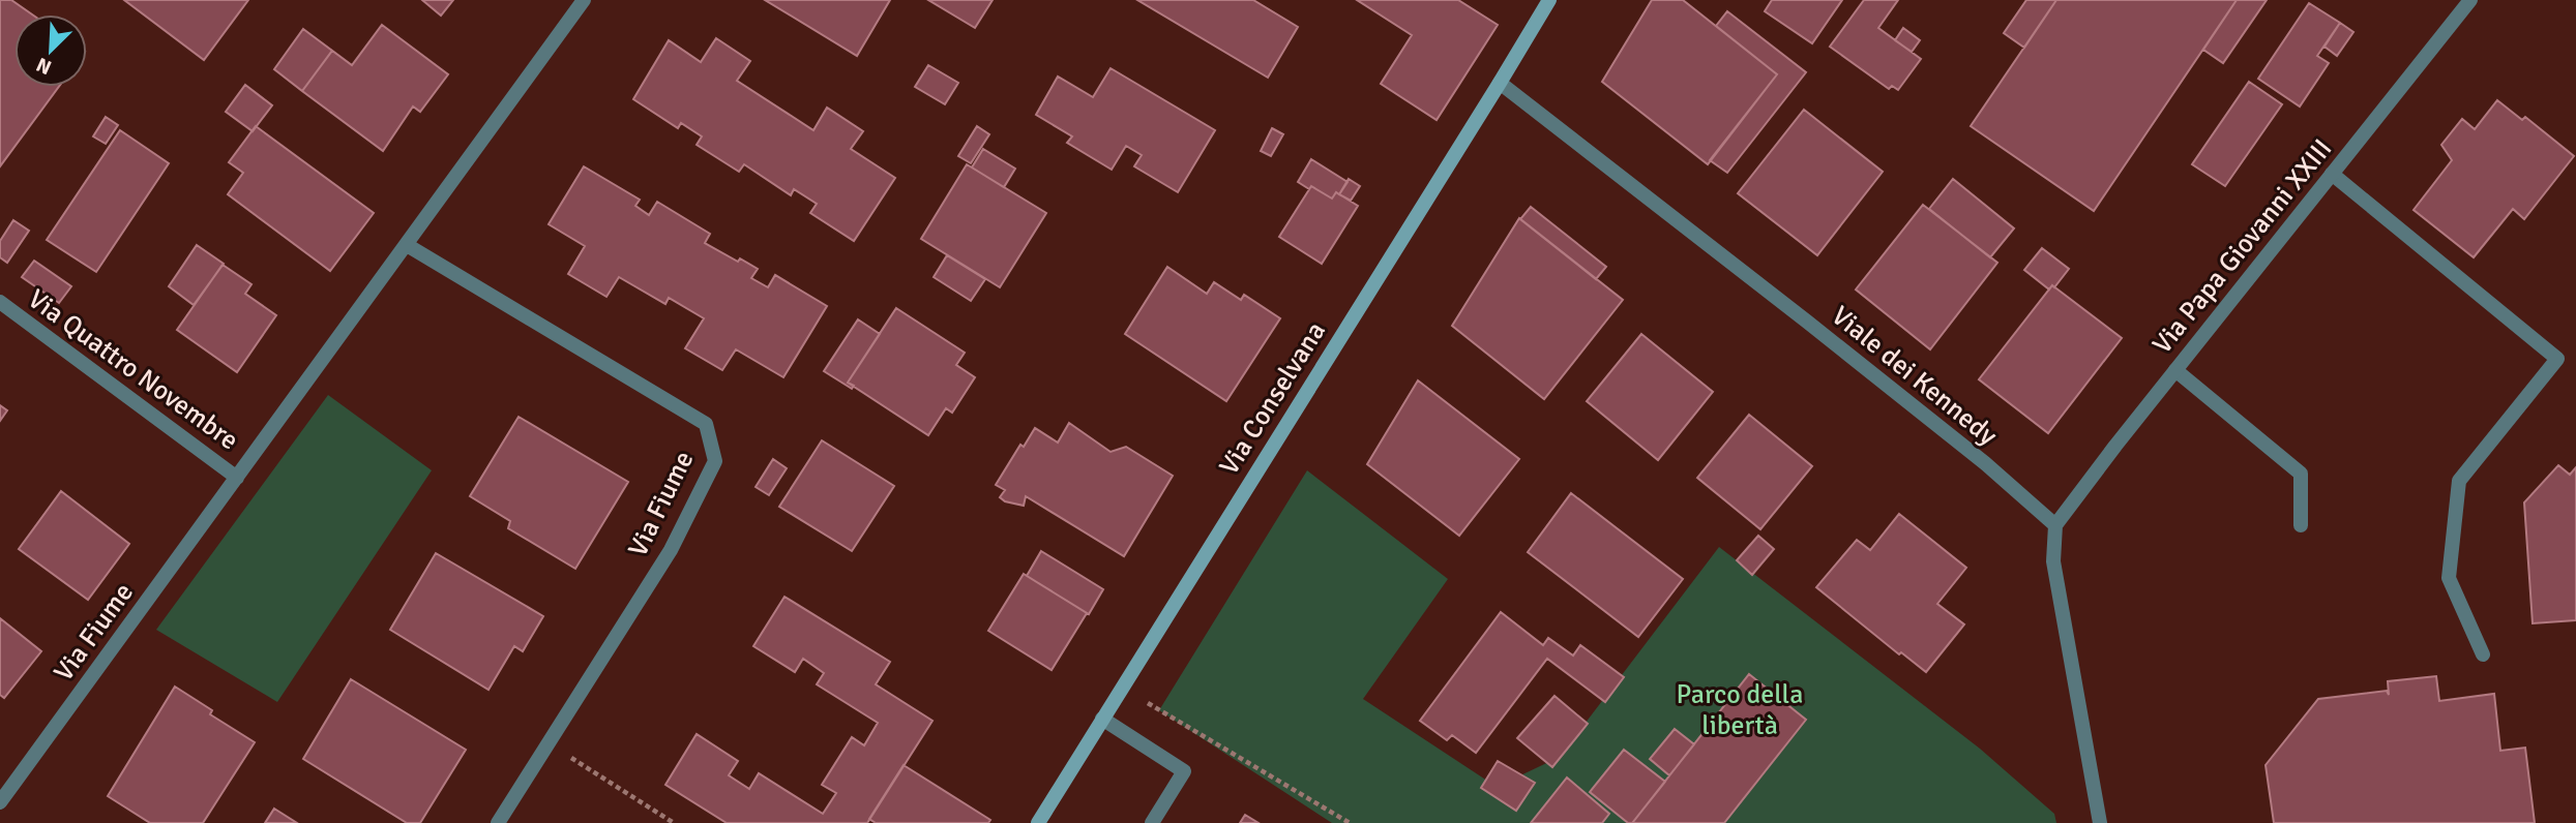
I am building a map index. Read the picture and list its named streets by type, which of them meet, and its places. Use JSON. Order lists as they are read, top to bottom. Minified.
{"streets":{"main road":["Via Conselvana"],"street":["Via Papa Giovanni XXIII","Via Quattro Novembre","Viale dei Kennedy","Via Fiume"]},"crossings":[["Via Papa Giovanni XXIII","Viale dei Kennedy"],["Via Quattro Novembre","Via Fiume"],["Viale dei Kennedy","Via Conselvana"]],"parks":["Parco della libertà"],"north":"bottom left"}
